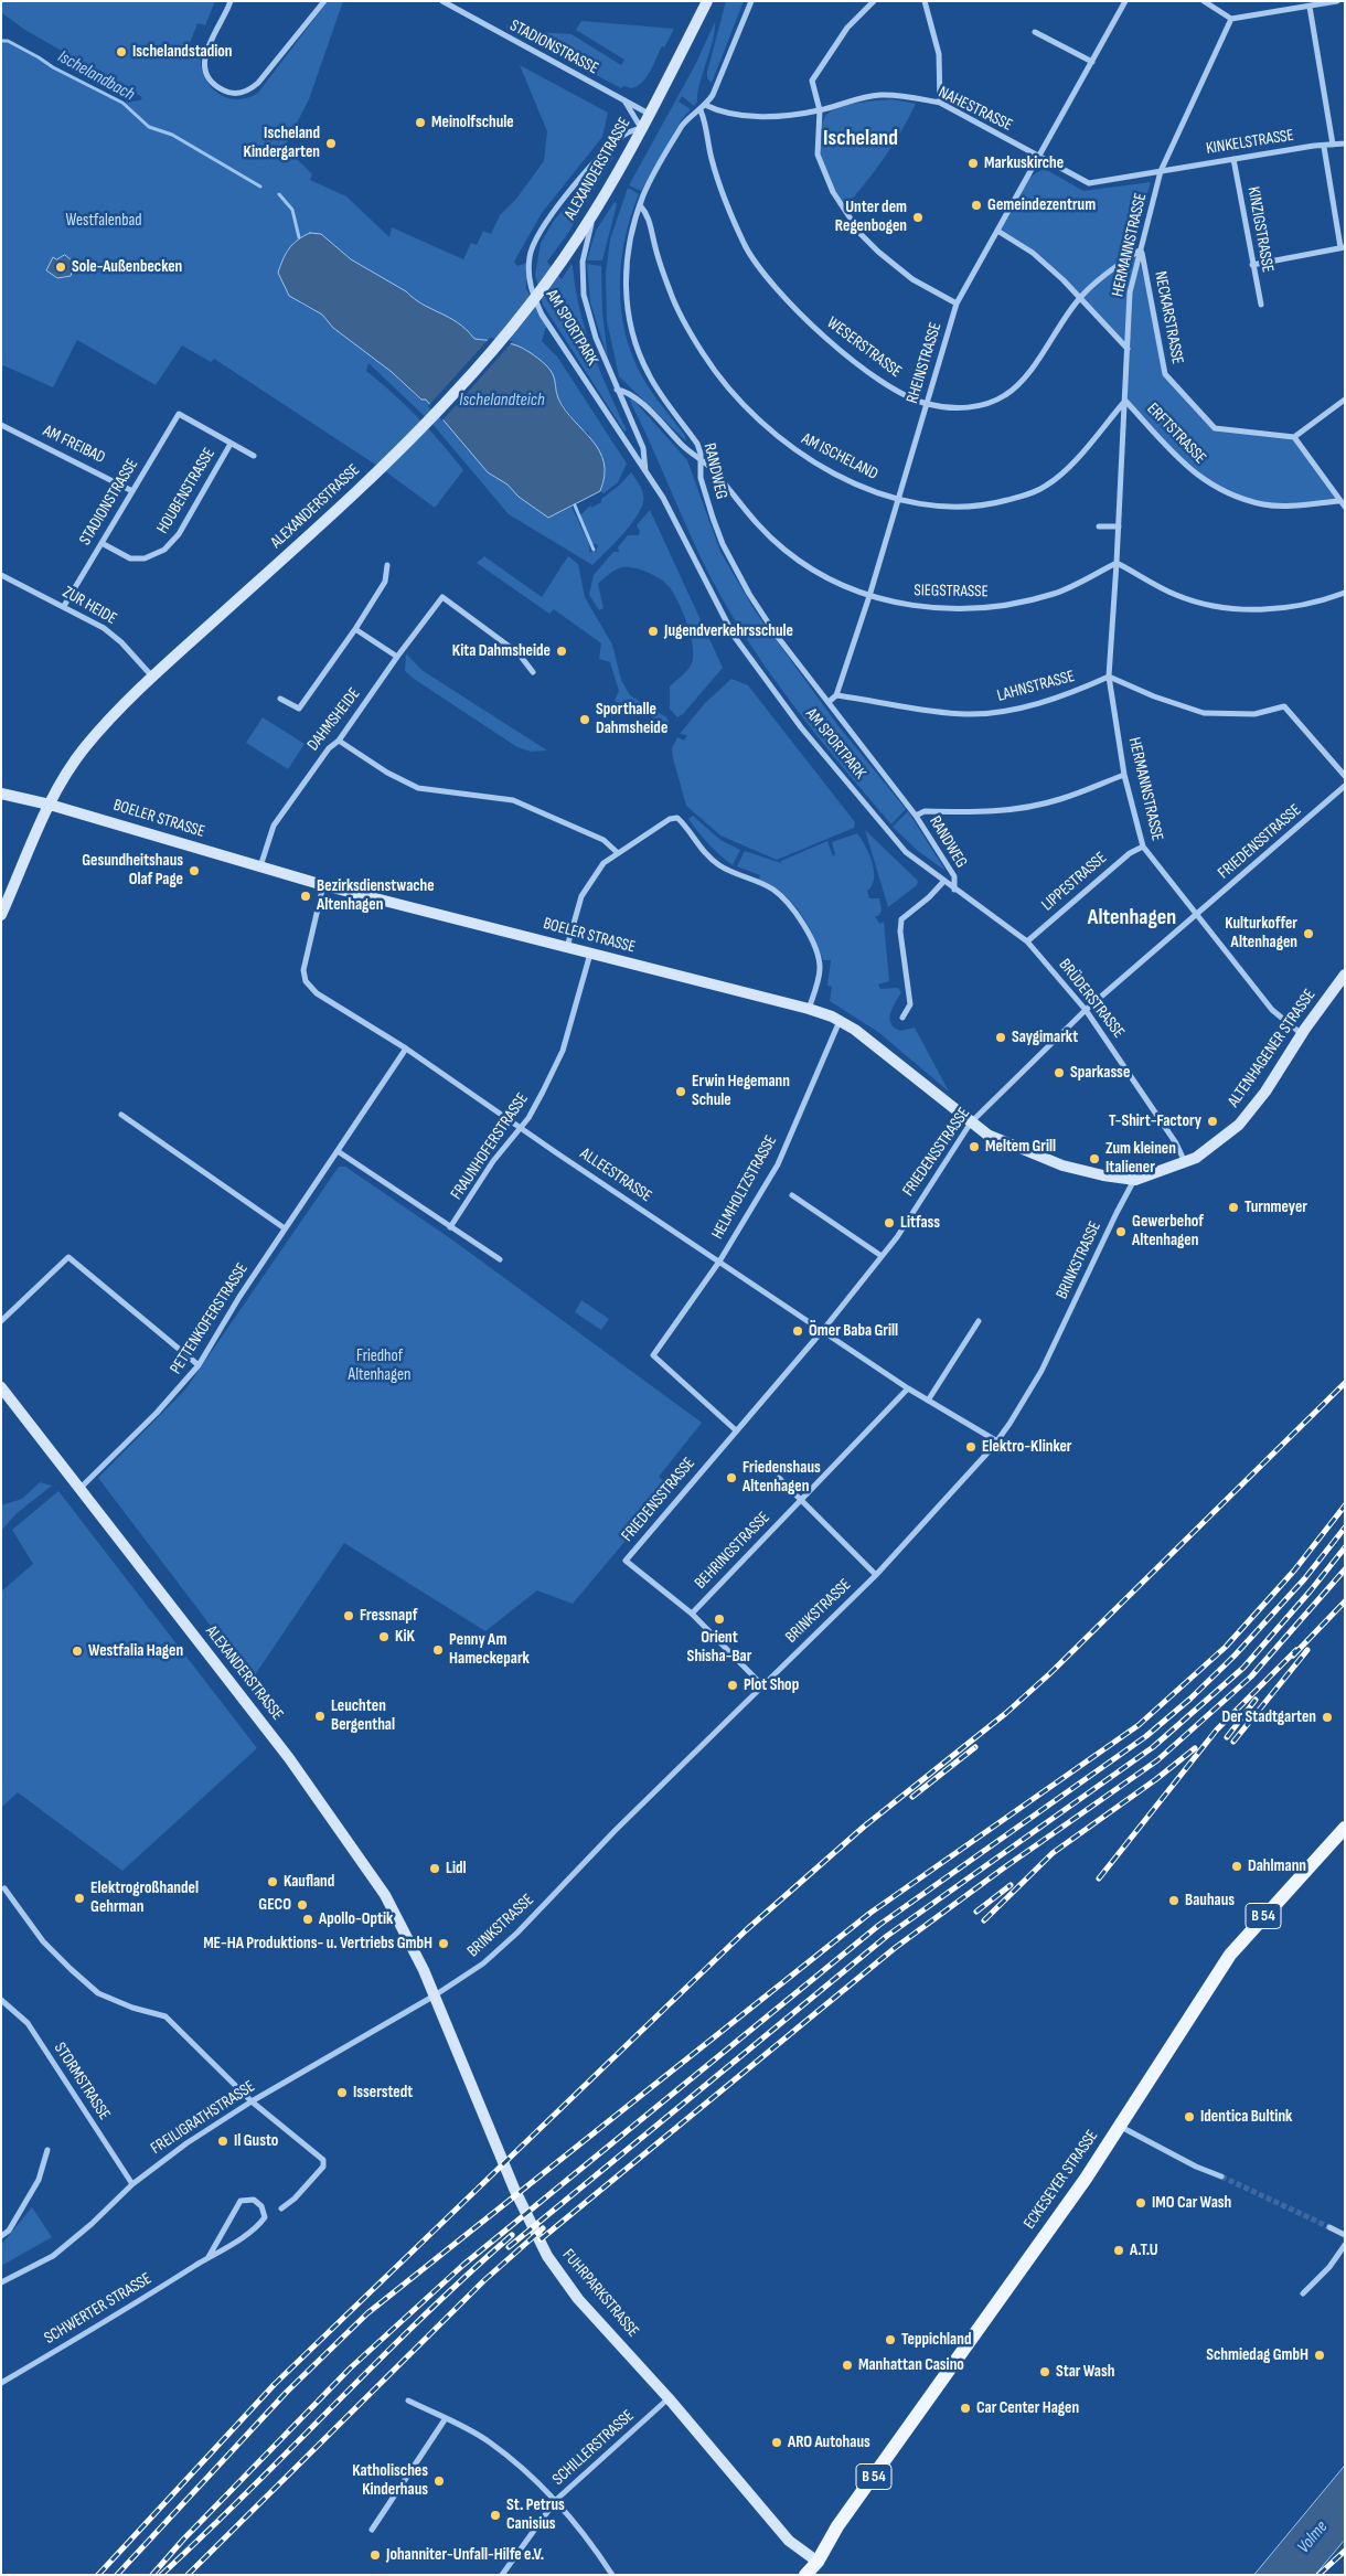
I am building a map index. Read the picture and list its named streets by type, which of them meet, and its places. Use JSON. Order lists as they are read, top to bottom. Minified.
{"streets":{"main road":["ALEXANDERSTRASSE","BOELER STRASSE","ALTENHAGENER STRASSE","B 54","ECKESEYER STRASSE","FUHRPARKSTRASSE"],"street":["STADIONSTRASSE","NAHESTRASSE","KINKELSTRASSE","KINZIGSTRASSE","HERMANNSTRASSE","NECKARSTRASSE","AM SPORTPARK","WESERSTRASSE","RHEINSTRASSE","ERFTSTRASSE","AM FREIBAD","AM ISCHELAND","RANDWEG","HOUBENSTRASSE","SIEGSTRASSE","ZUR HEIDE","LAHNSTRASSE","DAHMSHEIDE","FRIEDENSSTRASSE","LIPPESTRASSE","BRÜDERSTRASSE","FRAUNHOFERSTRASSE","ALLEESTRASSE","HELMHOLTZSTRASSE","BRINKSTRASSE","PETTENKOFERSTRASSE","BEHRINGSTRASSE","STORMSTRASSE","FREILIGRATHSTRASSE","SCHWERTER STRASSE","SCHILLERSTRASSE"]},"crossings":[["STADIONSTRASSE","ALEXANDERSTRASSE"],["STADIONSTRASSE","AM FREIBAD"],["STADIONSTRASSE","HOUBENSTRASSE"],["STADIONSTRASSE","ZUR HEIDE"],["NAHESTRASSE","KINKELSTRASSE"],["NAHESTRASSE","HERMANNSTRASSE"],["NAHESTRASSE","RHEINSTRASSE"],["NAHESTRASSE","RANDWEG"],["KINKELSTRASSE","KINZIGSTRASSE"],["KINKELSTRASSE","HERMANNSTRASSE"],["ALEXANDERSTRASSE","AM SPORTPARK"],["ALEXANDERSTRASSE","ZUR HEIDE"],["ALEXANDERSTRASSE","BOELER STRASSE"],["ALEXANDERSTRASSE","BRINKSTRASSE"],["ALEXANDERSTRASSE","PETTENKOFERSTRASSE"],["ALEXANDERSTRASSE","FREILIGRATHSTRASSE"],["ALEXANDERSTRASSE","FUHRPARKSTRASSE"],["HERMANNSTRASSE","NECKARSTRASSE"],["HERMANNSTRASSE","WESERSTRASSE"],["HERMANNSTRASSE","ERFTSTRASSE"],["HERMANNSTRASSE","AM ISCHELAND"],["HERMANNSTRASSE","SIEGSTRASSE"],["HERMANNSTRASSE","LAHNSTRASSE"],["HERMANNSTRASSE","FRIEDENSSTRASSE"],["HERMANNSTRASSE","LIPPESTRASSE"],["HERMANNSTRASSE","ALTENHAGENER STRASSE"],["NECKARSTRASSE","WESERSTRASSE"],["AM SPORTPARK","SIEGSTRASSE"],["AM SPORTPARK","BRÜDERSTRASSE"],["WESERSTRASSE","RHEINSTRASSE"],["WESERSTRASSE","RANDWEG"],["RHEINSTRASSE","AM ISCHELAND"],["RHEINSTRASSE","SIEGSTRASSE"],["RHEINSTRASSE","LAHNSTRASSE"],["ERFTSTRASSE","AM ISCHELAND"],["AM ISCHELAND","RANDWEG"],["RANDWEG","SIEGSTRASSE"],["RANDWEG","BRÜDERSTRASSE"],["DAHMSHEIDE","BOELER STRASSE"],["BOELER STRASSE","FRIEDENSSTRASSE"],["BOELER STRASSE","ALTENHAGENER STRASSE"],["BOELER STRASSE","FRAUNHOFERSTRASSE"],["BOELER STRASSE","ALLEESTRASSE"],["BOELER STRASSE","HELMHOLTZSTRASSE"],["BOELER STRASSE","BRINKSTRASSE"],["FRIEDENSSTRASSE","BRÜDERSTRASSE"],["FRIEDENSSTRASSE","ALLEESTRASSE"],["FRIEDENSSTRASSE","HELMHOLTZSTRASSE"],["FRIEDENSSTRASSE","BEHRINGSTRASSE"],["LIPPESTRASSE","BRÜDERSTRASSE"],["BRÜDERSTRASSE","ALTENHAGENER STRASSE"],["ALTENHAGENER STRASSE","BRINKSTRASSE"],["FRAUNHOFERSTRASSE","ALLEESTRASSE"],["ALLEESTRASSE","HELMHOLTZSTRASSE"],["ALLEESTRASSE","BRINKSTRASSE"],["ALLEESTRASSE","PETTENKOFERSTRASSE"],["ALLEESTRASSE","BEHRINGSTRASSE"],["BRINKSTRASSE","FREILIGRATHSTRASSE"],["BRINKSTRASSE","FUHRPARKSTRASSE"],["B 54","ECKESEYER STRASSE"],["B 54","FUHRPARKSTRASSE"],["STORMSTRASSE","FREILIGRATHSTRASSE"],["FREILIGRATHSTRASSE","FUHRPARKSTRASSE"],["ECKESEYER STRASSE","FUHRPARKSTRASSE"],["FUHRPARKSTRASSE","SCHILLERSTRASSE"]],"districts":["Ischeland","Altenhagen"],"water":["Ischelandbach","Ischelandteich","Volme"],"parks":["Westfalenbad","Friedhof Altenhagen"],"places":["Ischelandstadion","Meinolfschule","Ischeland Kindergarten","Markuskirche","Gemeindezentrum","Unter dem Regenbogen","Sole-Außenbecken","Jugendverkehrsschule","Kita Dahmsheide","Sporthalle Dahmsheide","Gesundheitshaus Olaf Page","Bezirksdienstwache Altenhagen","Kulturkoffer Altenhagen","Saygimarkt","Sparkasse","Erwin Hegemann Schule","T-Shirt-Factory","Meltem Grill","Zum kleinen Italiener","Turnmeyer","Litfass","Gewerbehof Altenhagen","Ömer Baba Grill","Elektro-Klinker","Friedenshaus Altenhagen","Fressnapf","Orient Shisha-Bar","KiK","Penny Am Hameckepark","Westfalia Hagen","Plot Shop","Leuchten Bergenthal","Der Stadtgarten","Dahlmann","Lidl","Kaufland","Elektrogroßhandel Gehrman","Bauhaus","GECO","Apollo-Optik","ME-HA Produktions- u. Vertriebs GmbH","Isserstedt","Identica Bultink","Il Gusto","IMO Car Wash","A.T.U","Teppichland","Schmiedag GmbH","Manhattan Casino","Star Wash","Car Center Hagen","ARO Autohaus","Katholisches Kinderhaus","St. Petrus Canisius","Johanniter-Unfall-Hilfe e.V."]}
